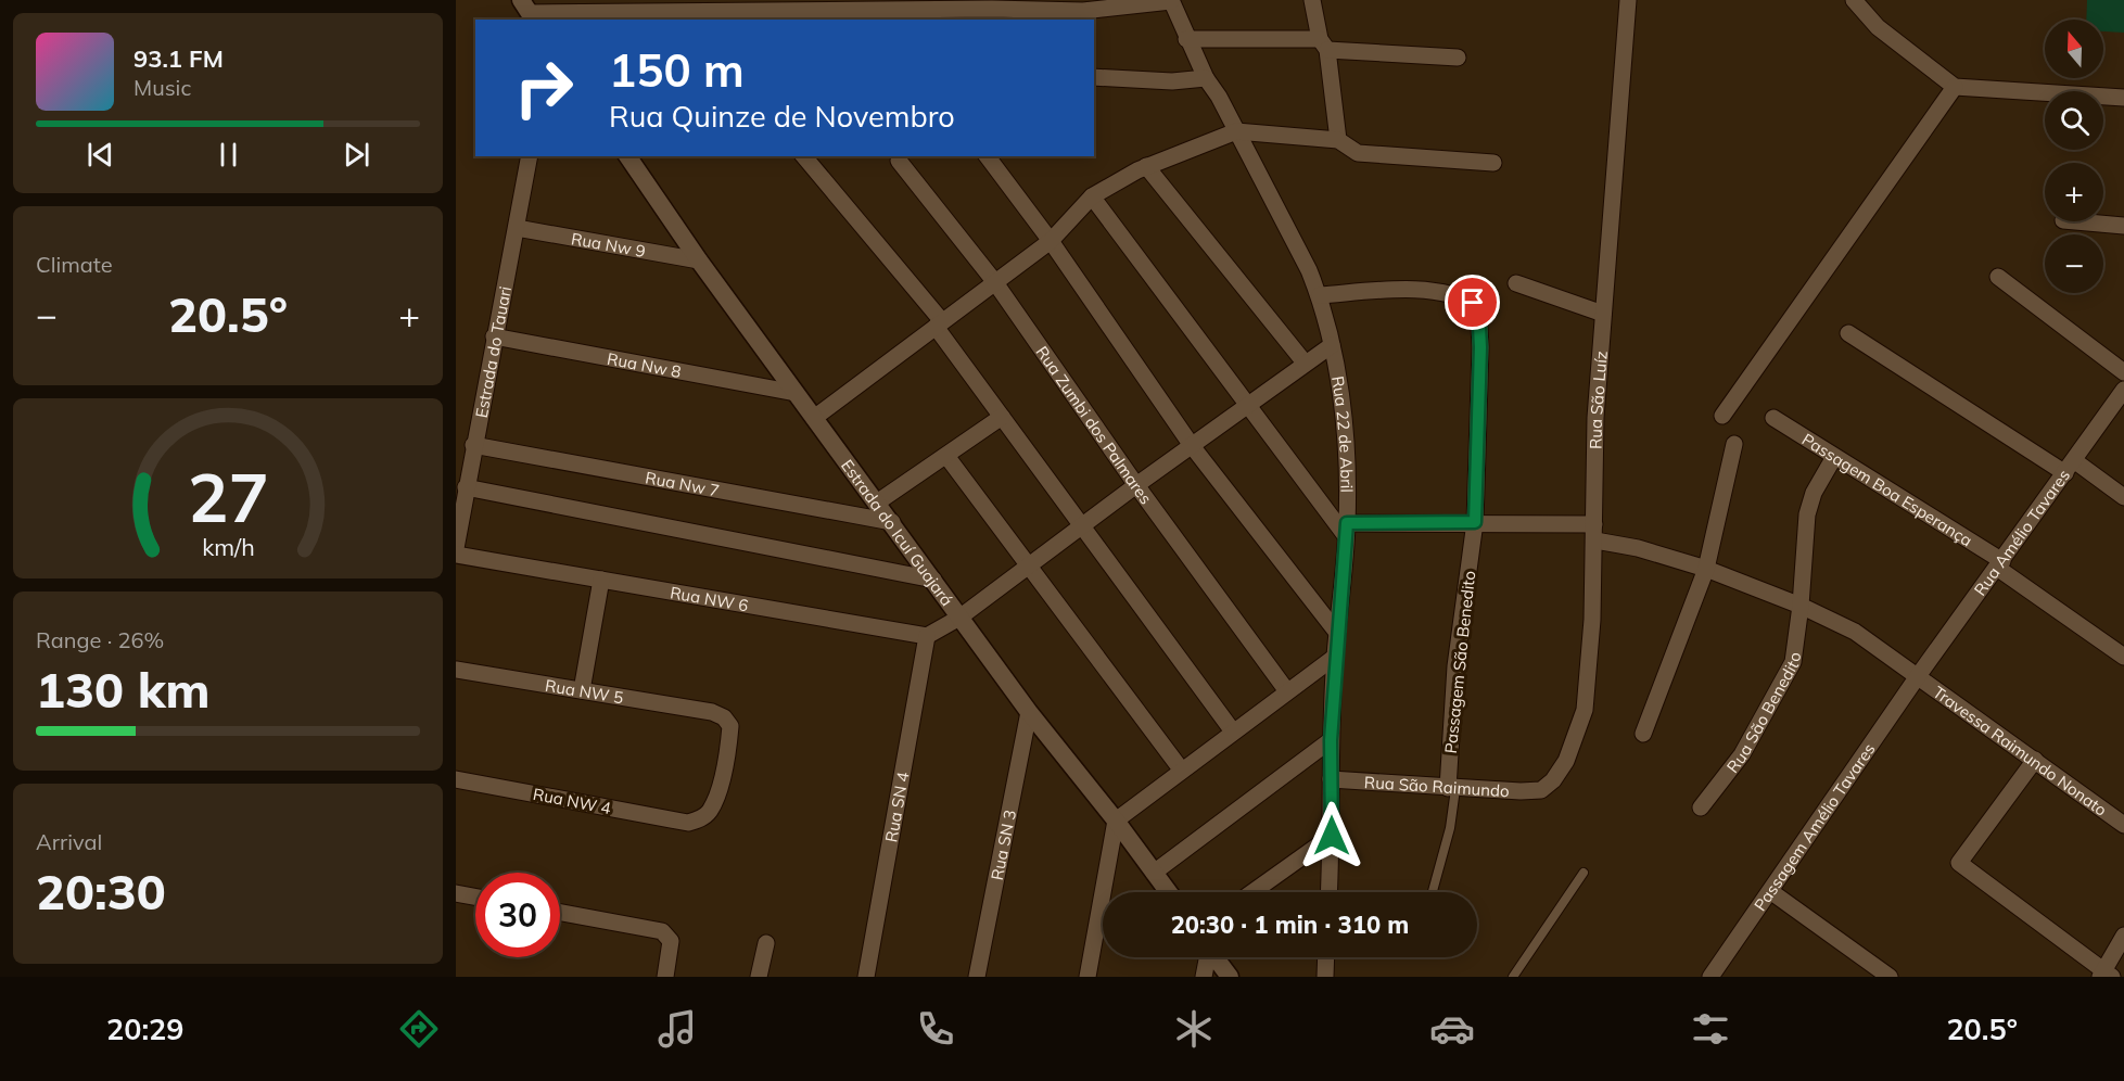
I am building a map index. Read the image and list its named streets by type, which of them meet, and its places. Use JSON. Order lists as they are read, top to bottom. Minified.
{"streets":{"street":["Rua Nw 9","Estrada do Tauari","Rua Nw 8","Rua São Luíz","Rua Zumbi dos Palmares","Rua 22 de Abril","Rua Nw 7","Passagem Boa Esperança","Estrada do Icuí Guajará","Rua Amélio Tavares","Rua NW 6","Passagem São Benedito","Rua NW 5","Rua São Benedito","Travessa Raimundo Nonato","Rua São Raimundo","Rua NW 4","Rua SN 4","Passagem Amélio Tavares","Rua SN 3"]},"crossings":[["Rua Nw 9","Estrada do Tauari"],["Rua Nw 9","Estrada do Icuí Guajará"],["Estrada do Tauari","Rua Nw 8"],["Estrada do Tauari","Rua Nw 7"],["Rua Nw 8","Estrada do Icuí Guajará"],["Rua São Luíz","Travessa Raimundo Nonato"],["Rua São Luíz","Rua São Raimundo"],["Rua 22 de Abril","Passagem São Benedito"],["Rua 22 de Abril","Travessa Raimundo Nonato"],["Rua 22 de Abril","Rua São Raimundo"],["Rua Nw 7","Estrada do Icuí Guajará"],["Passagem Boa Esperança","Rua Amélio Tavares"],["Passagem Boa Esperança","Rua São Benedito"],["Estrada do Icuí Guajará","Rua SN 3"],["Rua Amélio Tavares","Travessa Raimundo Nonato"],["Rua Amélio Tavares","Passagem Amélio Tavares"],["Rua NW 6","Rua SN 4"],["Passagem São Benedito","Travessa Raimundo Nonato"],["Passagem São Benedito","Rua São Raimundo"],["Rua NW 5","Rua NW 4"],["Rua São Benedito","Travessa Raimundo Nonato"],["Travessa Raimundo Nonato","Passagem Amélio Tavares"]],"north":"top","page":{"map_buttons":["+","−"],"turn":["150 m","Rua Quinze de Novembro"],"song":["93.1 FM","Music"],"tile":["Climate",["Range · 26%","130 km"],["Arrival","20:30"]],"heat":["−","20.5°","+"],"limit":"30","trip":"20:30 · 1 min · 310 m","tabs":["20:29","20.5°"],"gauge":["27","km/h"]}}
